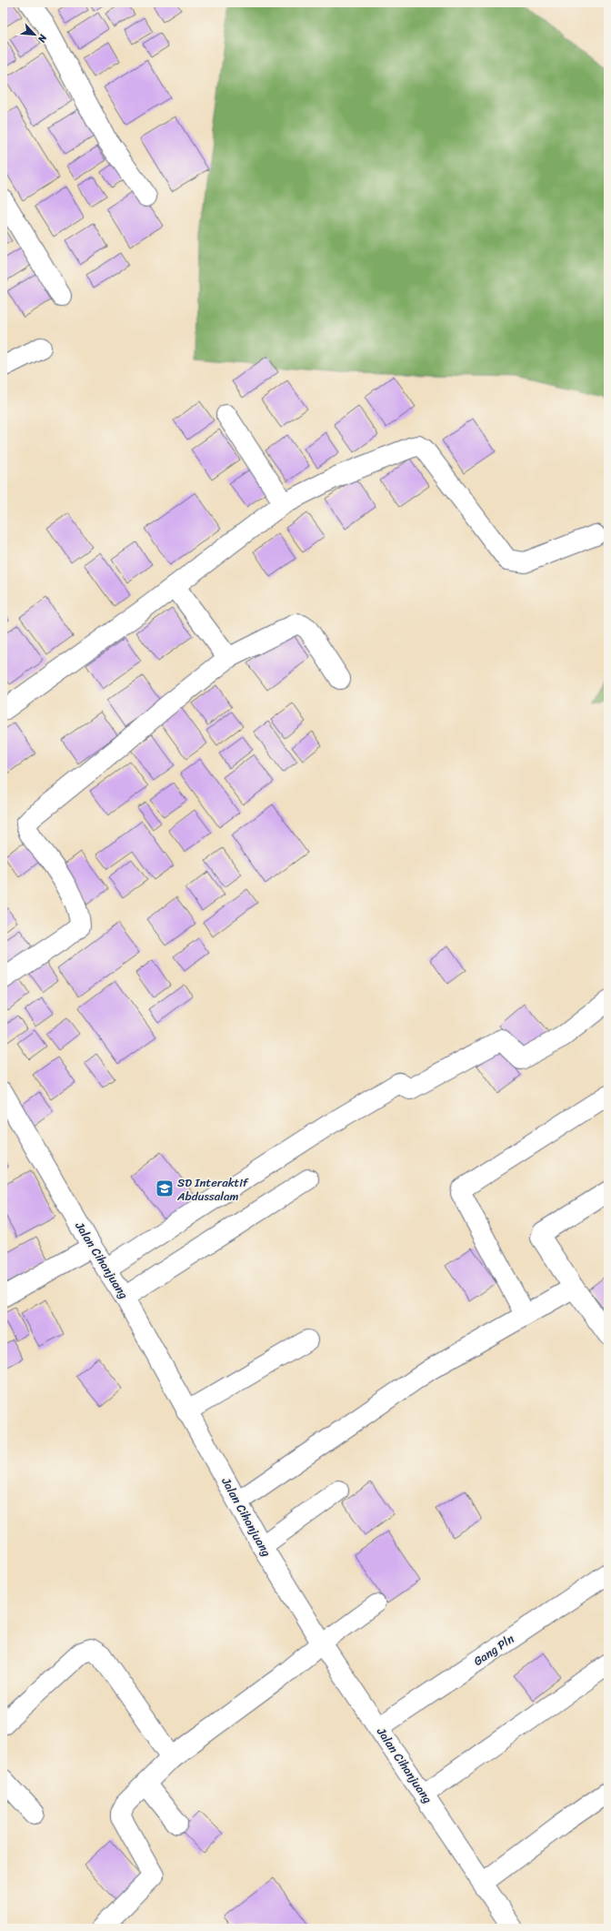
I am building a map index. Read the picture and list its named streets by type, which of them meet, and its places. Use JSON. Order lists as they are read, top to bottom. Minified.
{"streets":{"street":["Jalan Cihanjuang","Gang Pln"]},"crossings":[["Jalan Cihanjuang","Gang Pln"]],"places":{"school or university":["SD Interaktif Abdussalam"]},"north":"bottom right"}
